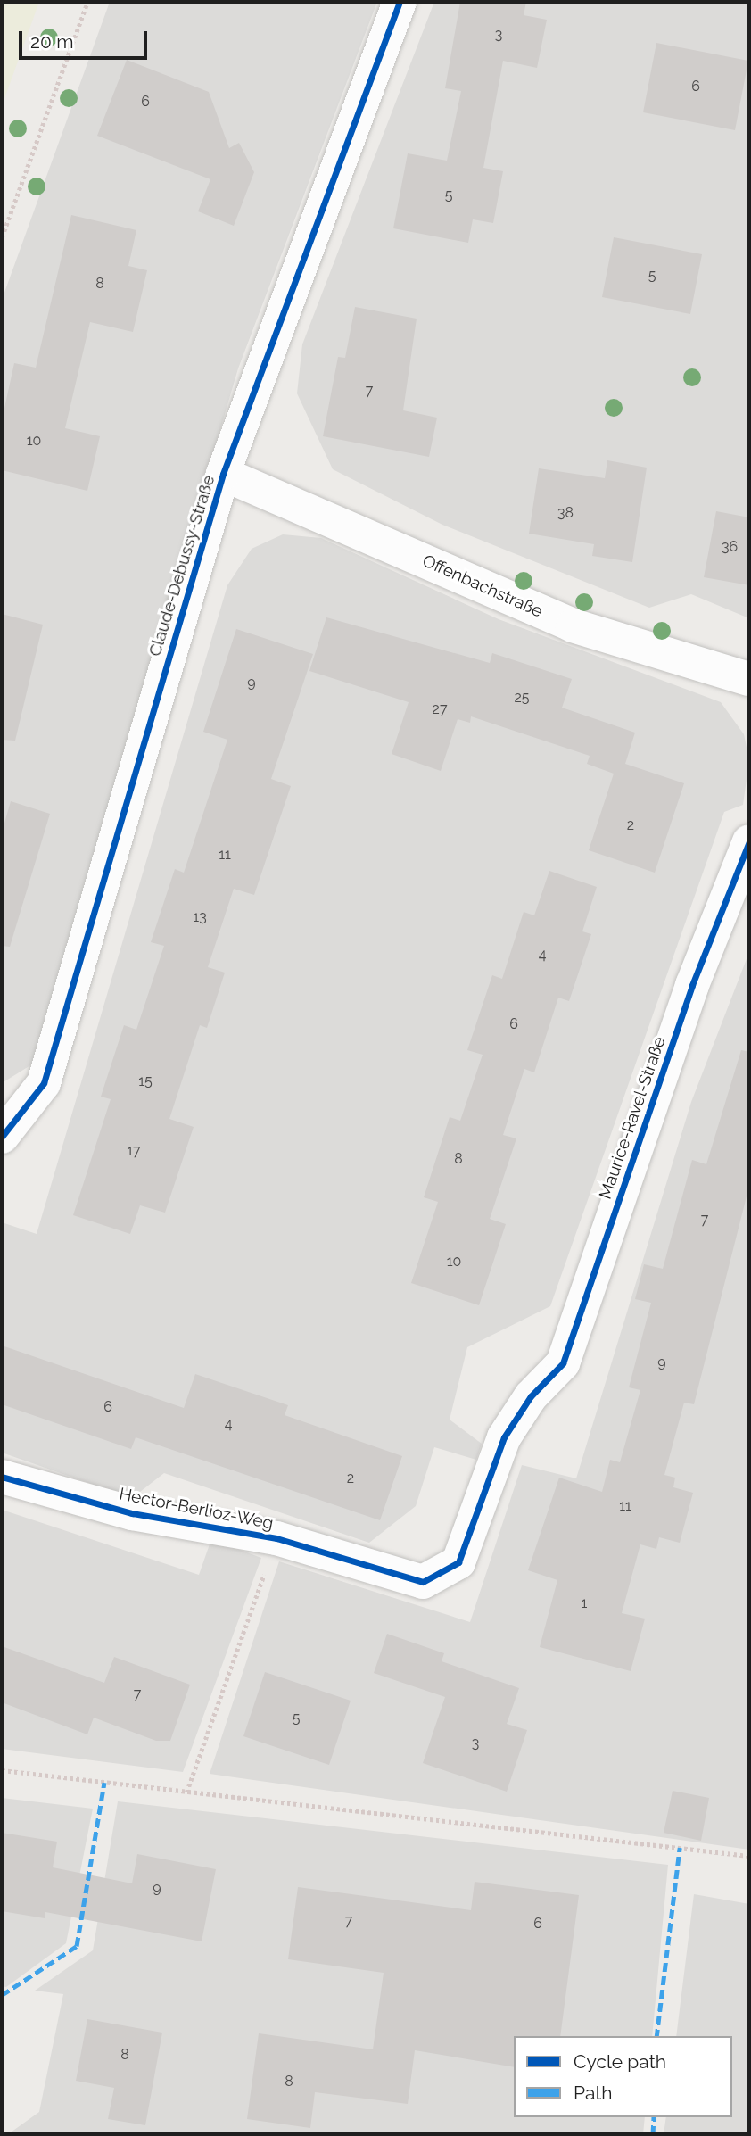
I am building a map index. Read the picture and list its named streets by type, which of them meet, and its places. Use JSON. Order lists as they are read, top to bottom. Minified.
{"streets":{"street":["Claude-Debussy-Straße","Offenbachstraße","Maurice-Ravel-Straße","Hector-Berlioz-Weg"]},"crossings":[["Claude-Debussy-Straße","Offenbachstraße"],["Maurice-Ravel-Straße","Hector-Berlioz-Weg"]],"house_numbers":["3","6","6","5","5","8","7","10","38","36","9","25","27","2","11","13","4","6","15","17","8","7","10","9","6","4","2","11","1","7","5","3","9","7","6","8","8"],"legend":["Cycle path","Path"],"scale_bar":"20 m"}
